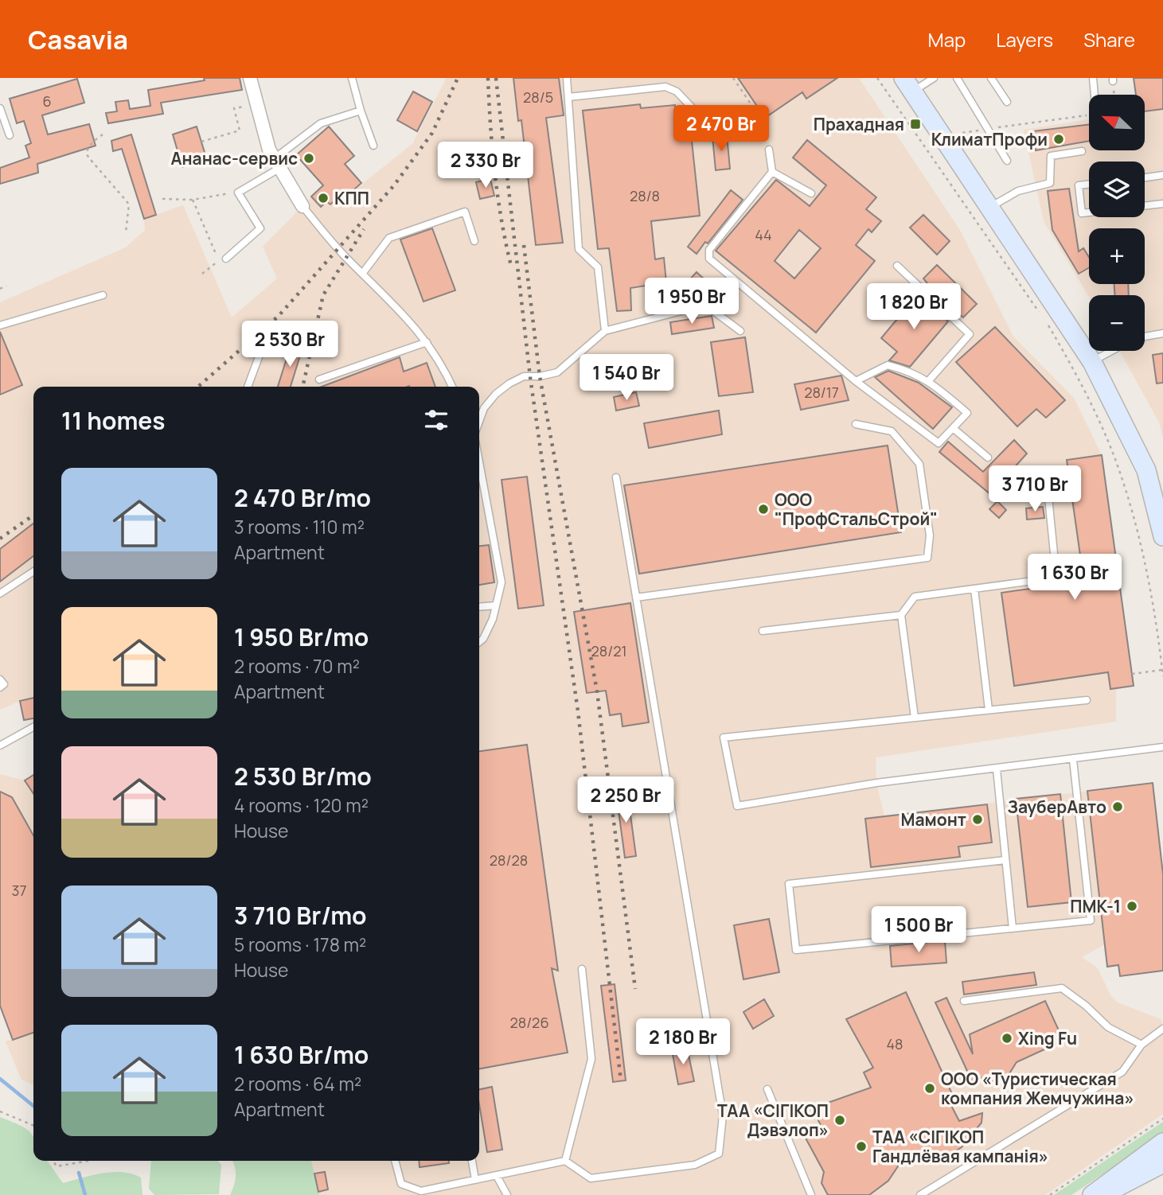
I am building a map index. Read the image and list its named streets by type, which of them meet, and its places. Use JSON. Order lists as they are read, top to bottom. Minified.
{"places":{"transit":["Прахадная"],"other":["КлиматПрофи","Ананас-сервис","КПП","ООО \"ПрофСтальСтрой\"","ЗауберАвто","Мамонт","ПМК-1","Xing Fu","ООО «Туристическая компания Жемчужина»","ТАА «СІГІКОП Дэвэлоп»","ТАА «СІГІКОП Гандлёвая кампанія»"]},"house_numbers":["28/5","6","28/8","44","28/17","28/21","28/28","37","28/26","48"],"north":"top left","page":{"header":"Casavia","nav":["Map","Layers","Share"],"map_buttons":["+","−"],"price":["2 470 Br","2 330 Br","1 950 Br","1 820 Br","2 530 Br","1 540 Br","3 710 Br","1 630 Br","2 250 Br","1 500 Br","2 180 Br"],"heading":"11 homes","list":[{"name":"2 470 Br/mo","note":"3 rooms · 110 m² · Apartment"},{"name":"1 950 Br/mo","note":"2 rooms · 70 m² · Apartment"},{"name":"2 530 Br/mo","note":"4 rooms · 120 m² · House"},{"name":"3 710 Br/mo","note":"5 rooms · 178 m² · House"},{"name":"1 630 Br/mo","note":"2 rooms · 64 m² · Apartment"}]}}
